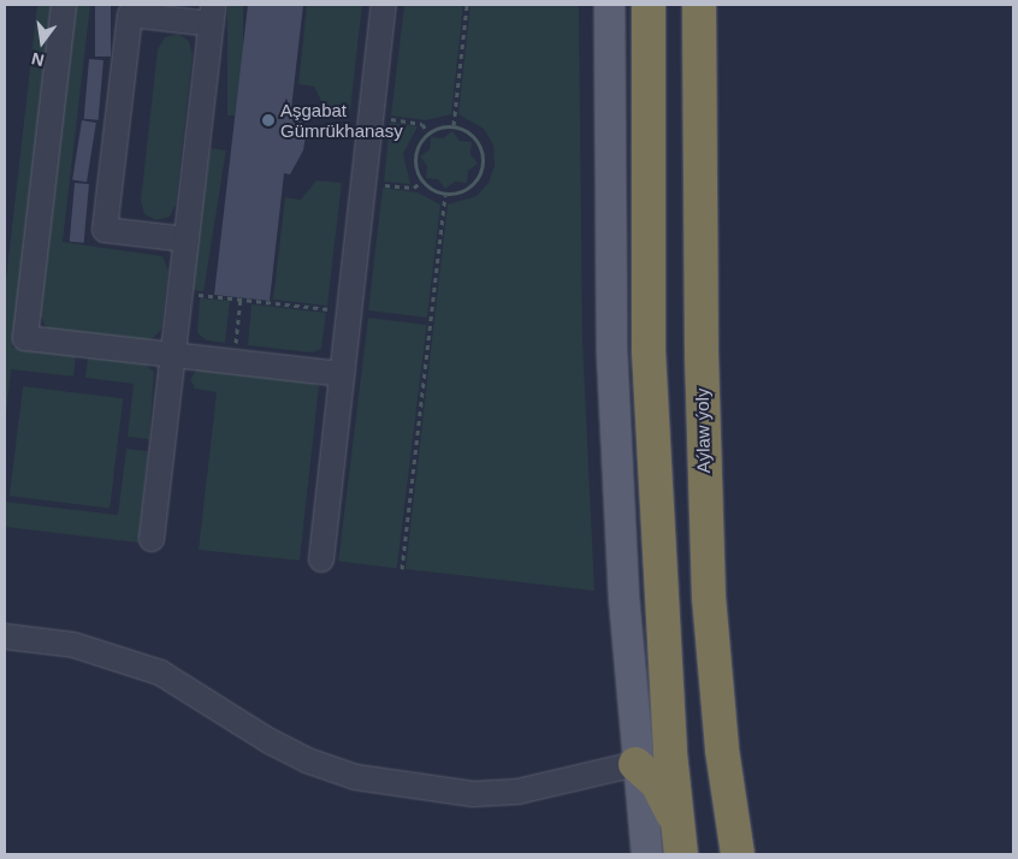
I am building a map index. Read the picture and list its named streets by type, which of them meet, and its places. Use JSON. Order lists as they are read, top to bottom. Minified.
{"streets":{"highway":["Aýlaw ýoly"]},"places":["Aşgabat Gümrükhanasy"],"north":"bottom"}
